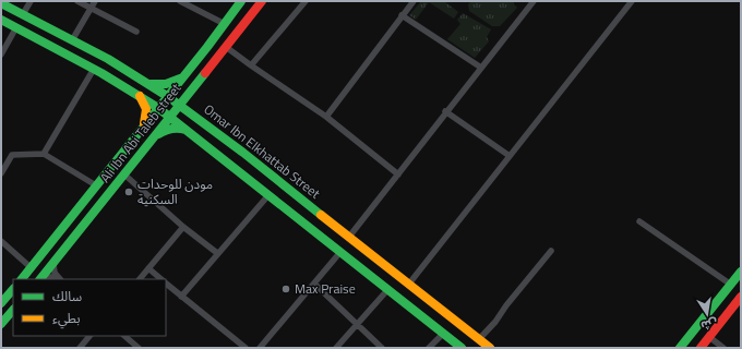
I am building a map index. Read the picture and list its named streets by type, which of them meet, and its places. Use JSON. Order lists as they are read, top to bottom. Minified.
{"streets":{"street":["Ali Ibn Abi Taleb street","Omar Ibn Elkhattab Street"]},"crossings":[["Ali Ibn Abi Taleb street","Omar Ibn Elkhattab Street"]],"places":["مودن للوحدات السكنية","Max Praise"],"legend":["سالك","بطيء"],"north":"bottom"}
